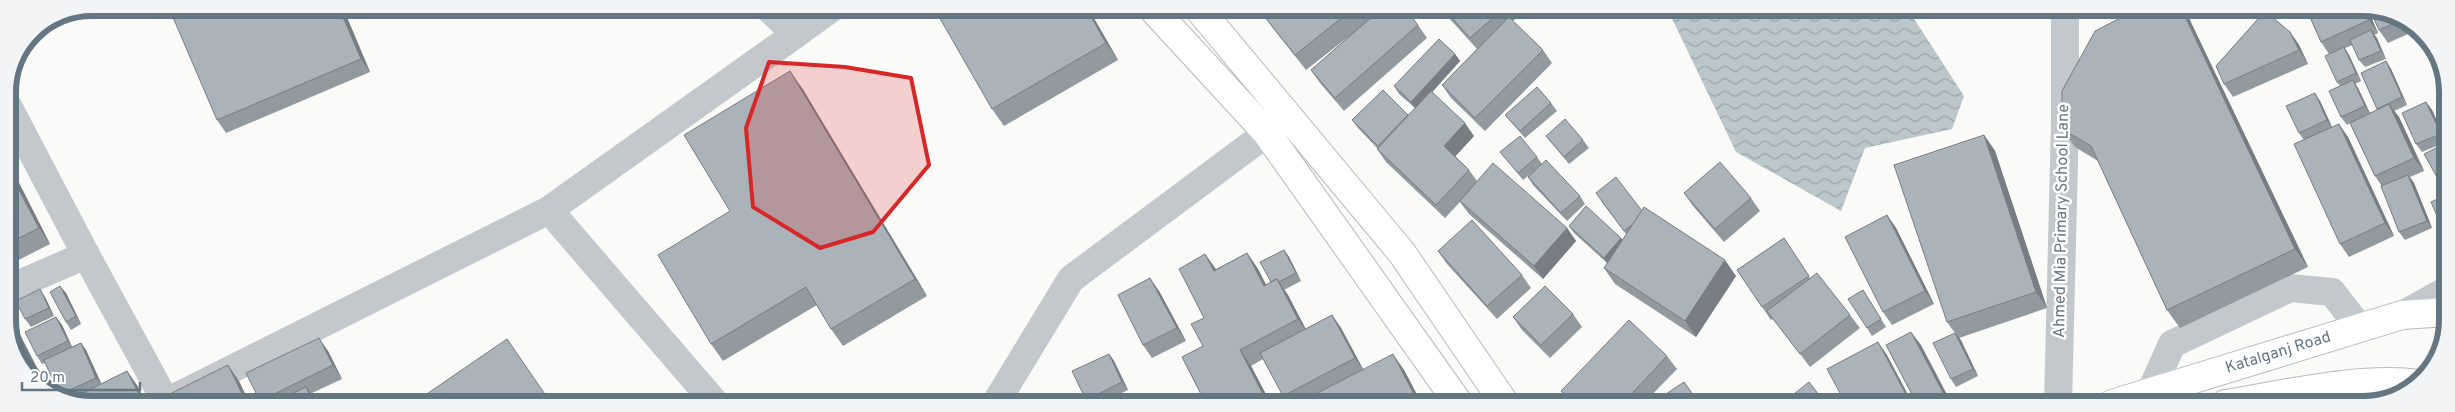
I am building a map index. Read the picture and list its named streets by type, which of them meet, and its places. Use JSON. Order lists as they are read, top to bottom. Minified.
{"streets":{"main road":["Katalganj Road"],"street":["Ahmed Mia Primary School Lane"]},"scale_bar":"20 m"}
